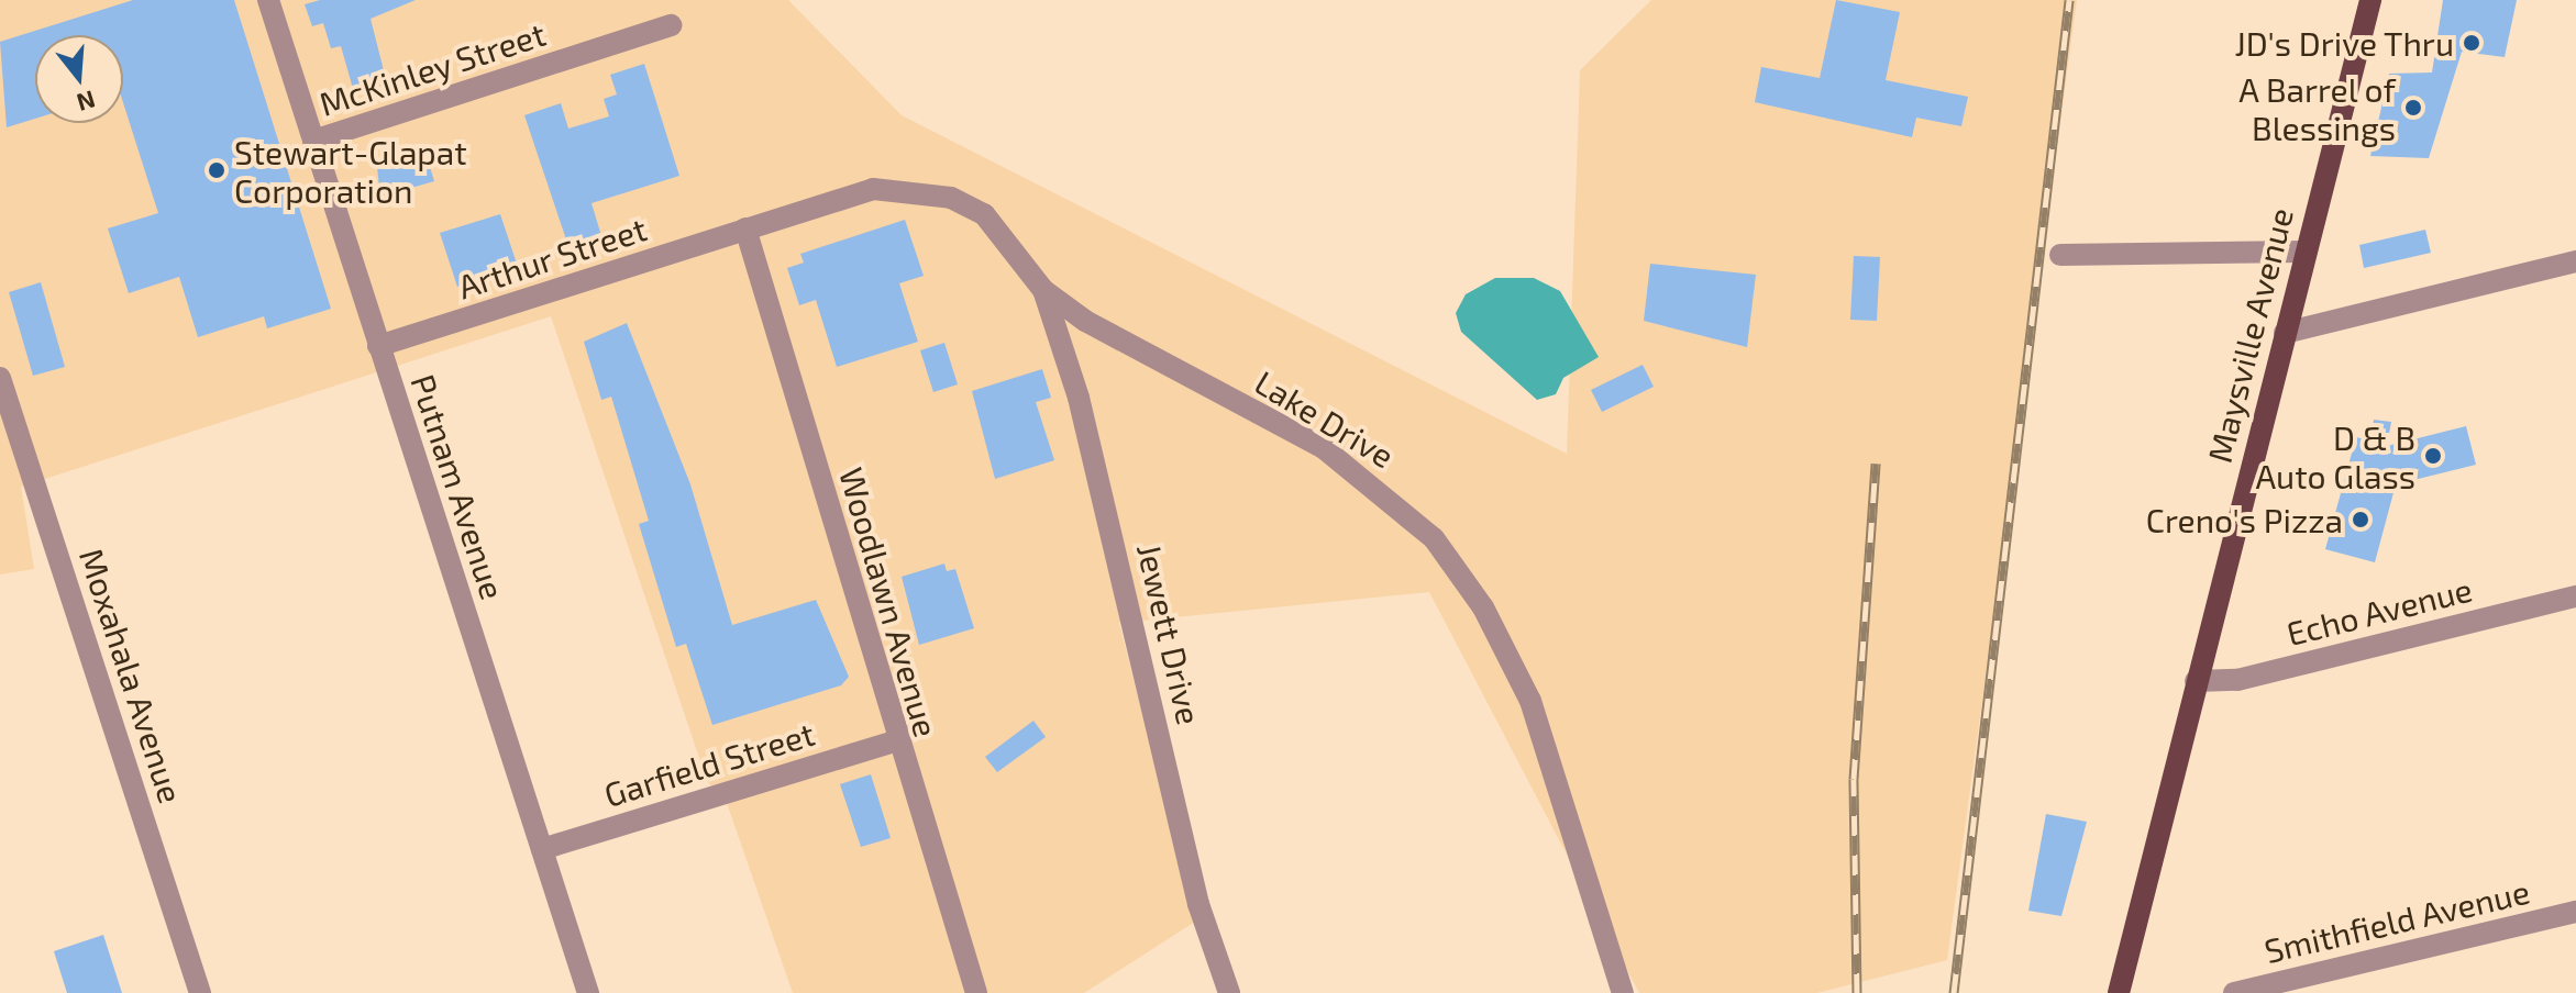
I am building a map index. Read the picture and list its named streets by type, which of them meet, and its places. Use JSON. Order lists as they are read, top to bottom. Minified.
{"streets":{"main road":["Maysville Avenue"],"street":["McKinley Street","Arthur Street","Lake Drive","Putnam Avenue","Woodlawn Avenue","Echo Avenue","Jewett Drive","Moxahala Avenue","Garfield Street","Smithfield Avenue"]},"crossings":[["McKinley Street","Putnam Avenue"],["Arthur Street","Lake Drive"],["Arthur Street","Putnam Avenue"],["Arthur Street","Woodlawn Avenue"],["Maysville Avenue","Echo Avenue"],["Lake Drive","Woodlawn Avenue"],["Lake Drive","Jewett Drive"],["Putnam Avenue","Garfield Street"],["Woodlawn Avenue","Garfield Street"]],"places":["JD's Drive Thru","A Barrel of Blessings","Stewart-Glapat Corporation","D & B Auto Glass","Creno's Pizza"],"north":"bottom"}
